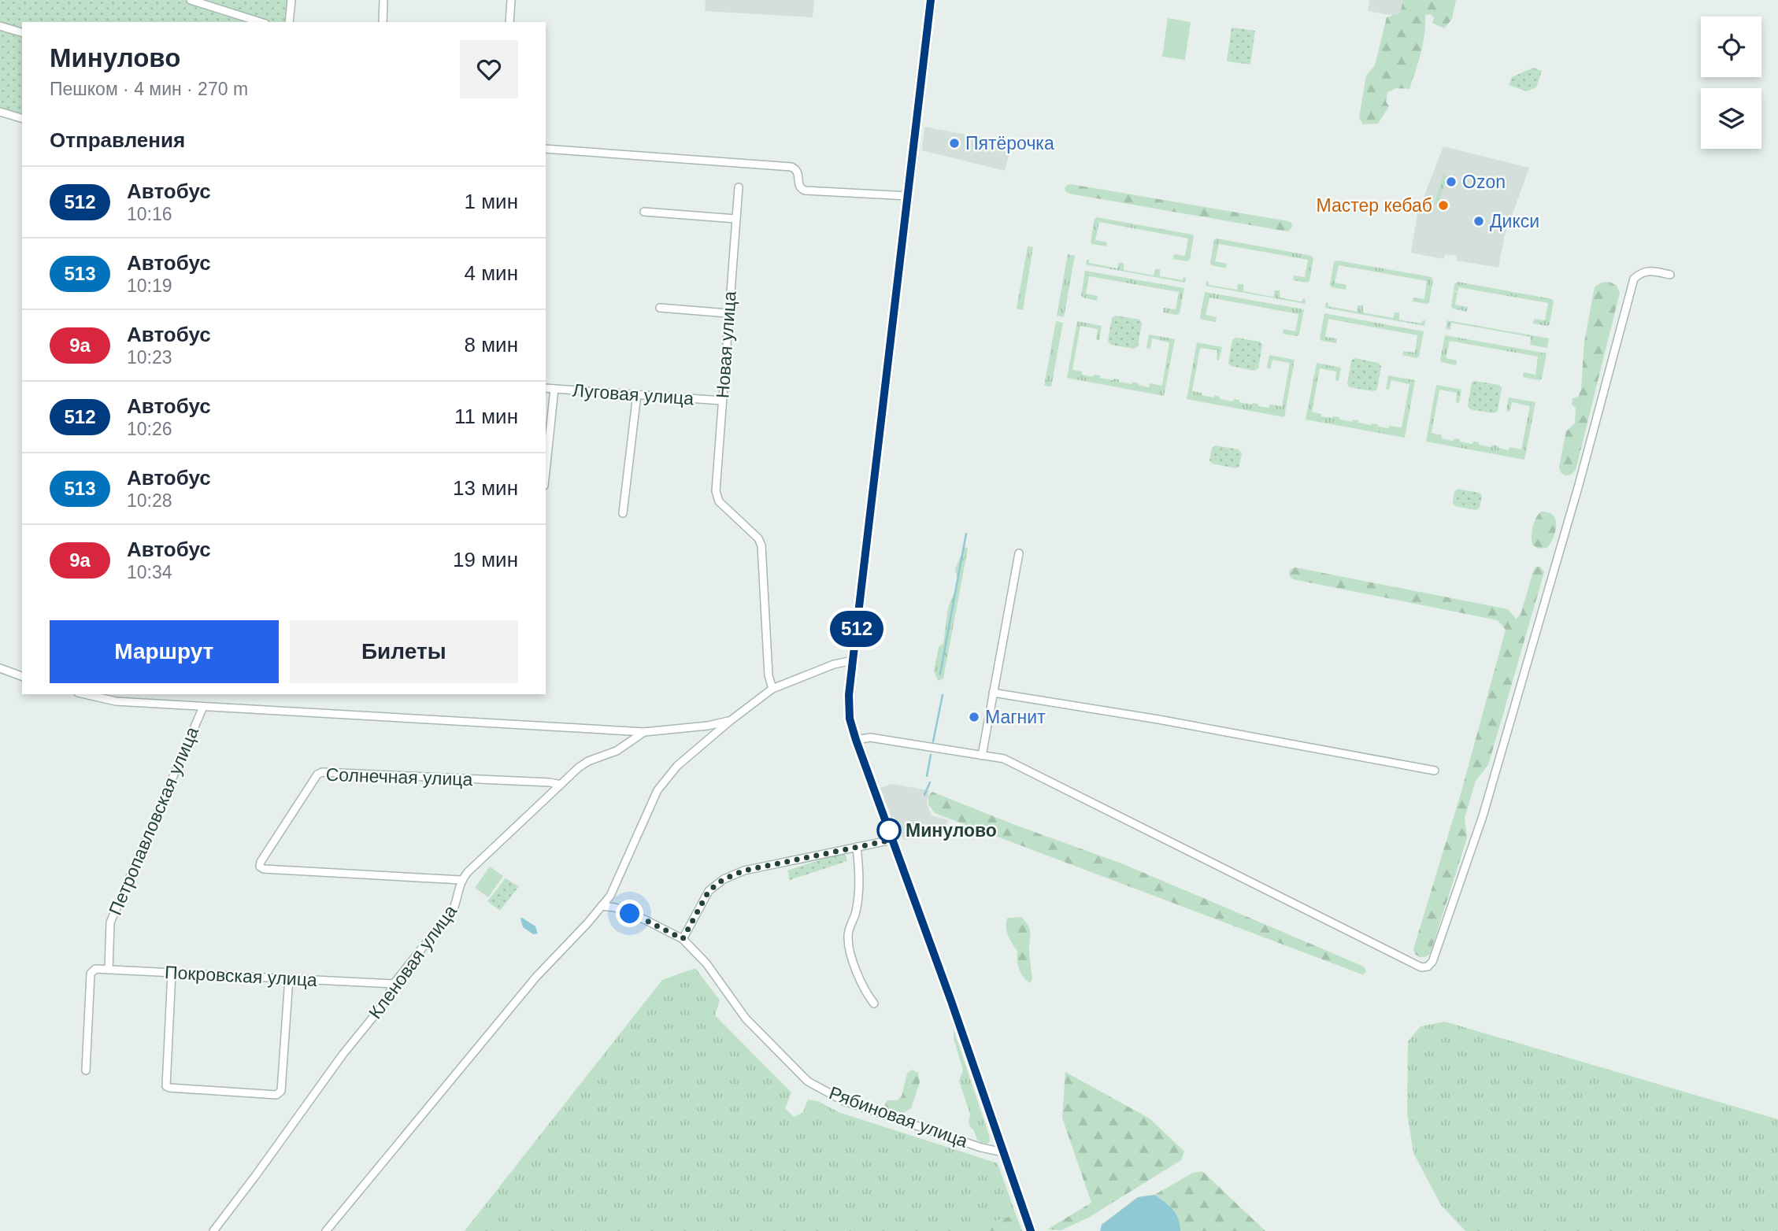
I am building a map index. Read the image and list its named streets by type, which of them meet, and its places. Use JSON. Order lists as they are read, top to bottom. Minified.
{"streets":{"street":["Новая улица","Луговая улица","Солнечная улица","Петропавловская улица","Кленовая улица","Покровская улица","Рябиновая улица"]},"crossings":[["Новая улица","Луговая улица"],["Солнечная улица","Кленовая улица"],["Петропавловская улица","Покровская улица"],["Кленовая улица","Покровская улица"]],"places":["Пятёрочка","Ozon","Мастер кебаб","Дикси","Магнит","Минулово"],"lines":["bus line 512"],"page":{"on_map":"512","heading":[["Минулово","Пешком · 4 мин · 270 m"],"Отправления"],"list":[{"mark":"512","name":"Автобус","note":"10:16","value":"1 мин"},{"mark":"513","name":"Автобус","note":"10:19","value":"4 мин"},{"mark":"9а","name":"Автобус","note":"10:23","value":"8 мин"},{"mark":"512","name":"Автобус","note":"10:26","value":"11 мин"},{"mark":"513","name":"Автобус","note":"10:28","value":"13 мин"},{"mark":"9а","name":"Автобус","note":"10:34","value":"19 мин"}],"buttons":["Маршрут","Билеты"]}}
